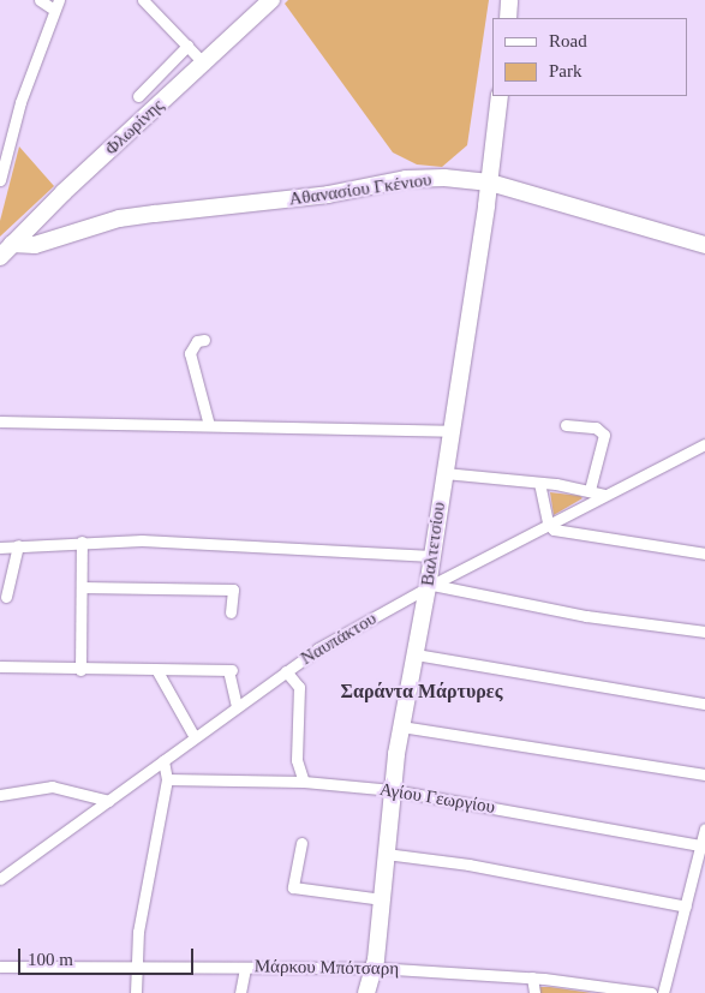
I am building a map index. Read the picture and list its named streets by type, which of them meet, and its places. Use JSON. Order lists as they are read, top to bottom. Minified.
{"streets":{"street":["Φλωρίνης","Αθανασίου Γκένιου","Βαλτετσίου","Ναυπάκτου","Αγίου Γεωργίου","Μάρκου Μπότσαρη"]},"crossings":[["Φλωρίνης","Αθανασίου Γκένιου"],["Αθανασίου Γκένιου","Βαλτετσίου"],["Βαλτετσίου","Ναυπάκτου"],["Βαλτετσίου","Αγίου Γεωργίου"],["Βαλτετσίου","Μάρκου Μπότσαρη"]],"districts":["Σαράντα Μάρτυρες"],"legend":["Road","Park"],"scale_bar":"100 m"}
